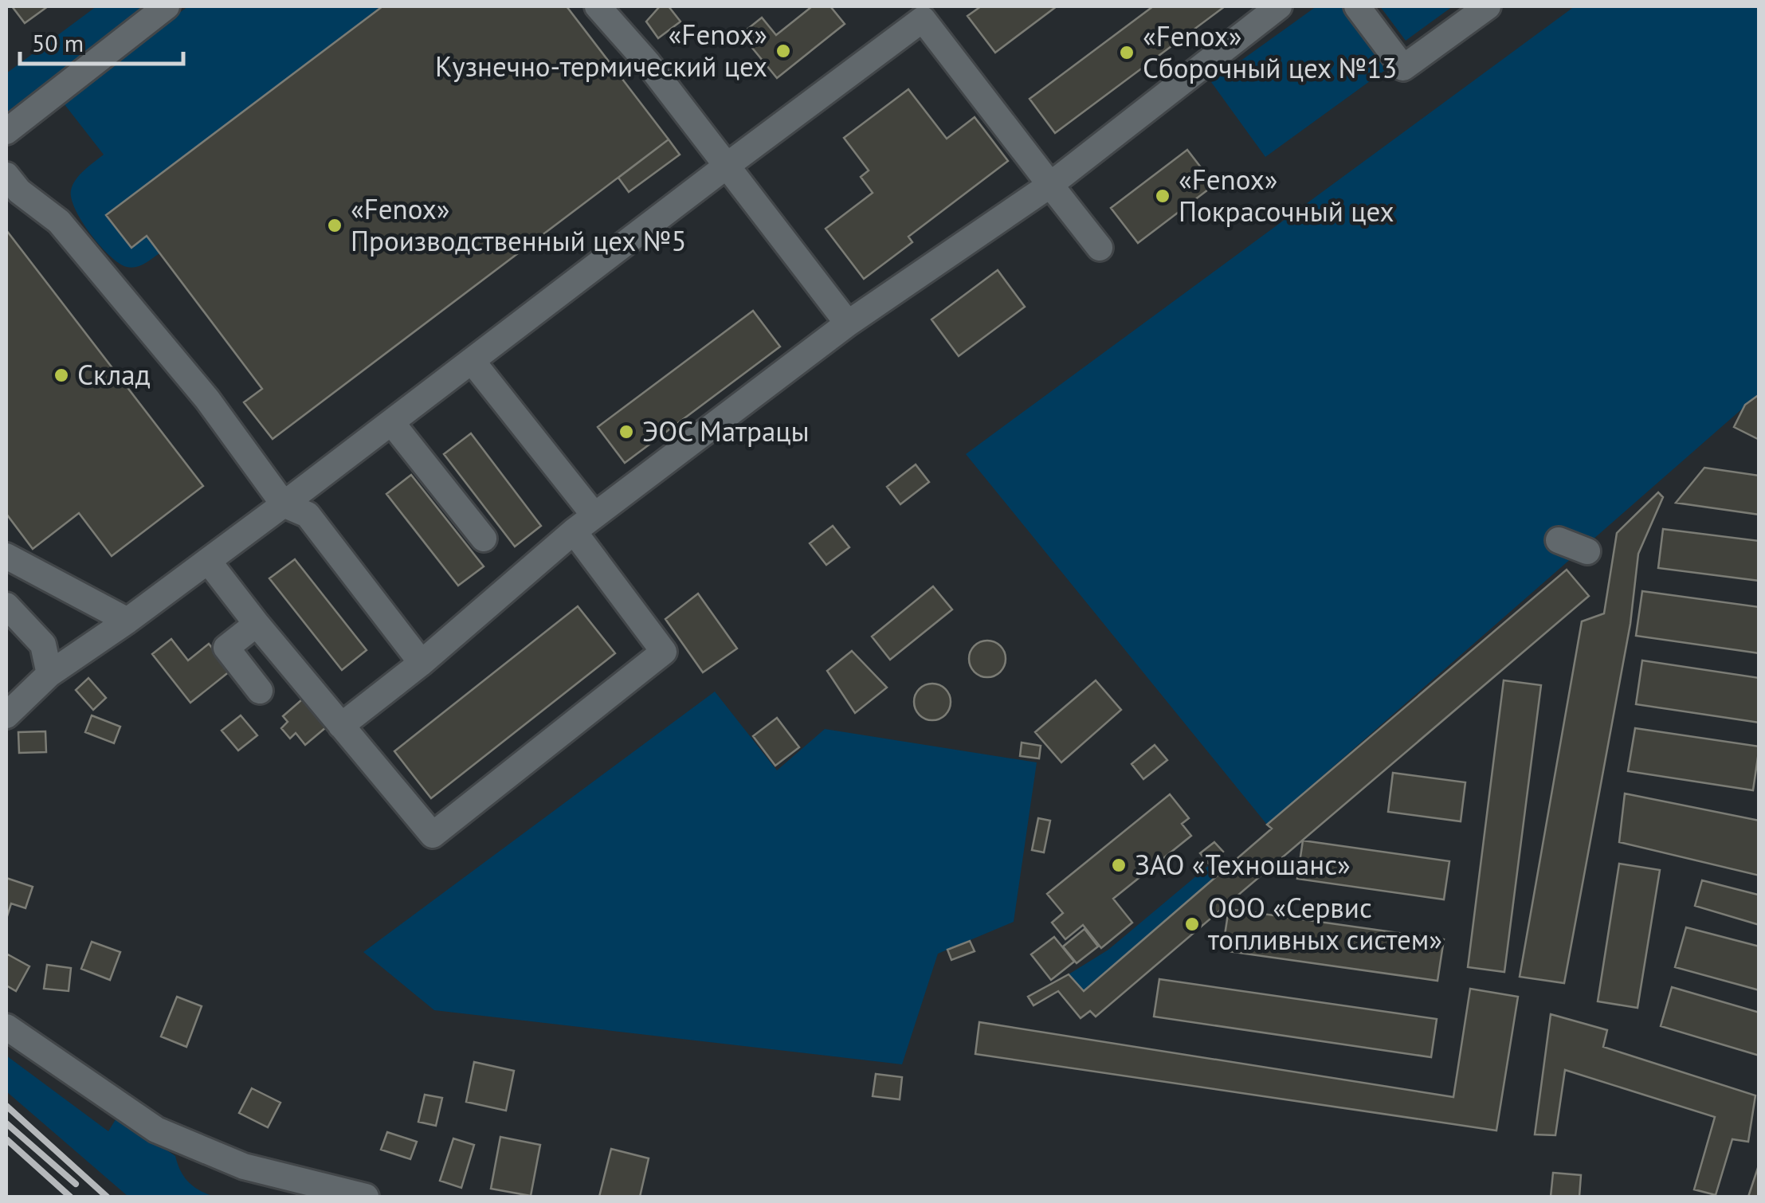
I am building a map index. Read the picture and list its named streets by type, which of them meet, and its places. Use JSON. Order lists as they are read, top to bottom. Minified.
{"places":["«Fenox» Кузнечно-термический цех","«Fenox» Сборочный цех №13","«Fenox» Покрасочный цех","«Fenox» Производственный цех №5","Склад","ЭОС Матрацы","ЗАО «Техношанс»","ООО «Сервис топливных систем»"],"scale_bar":"50 m"}
